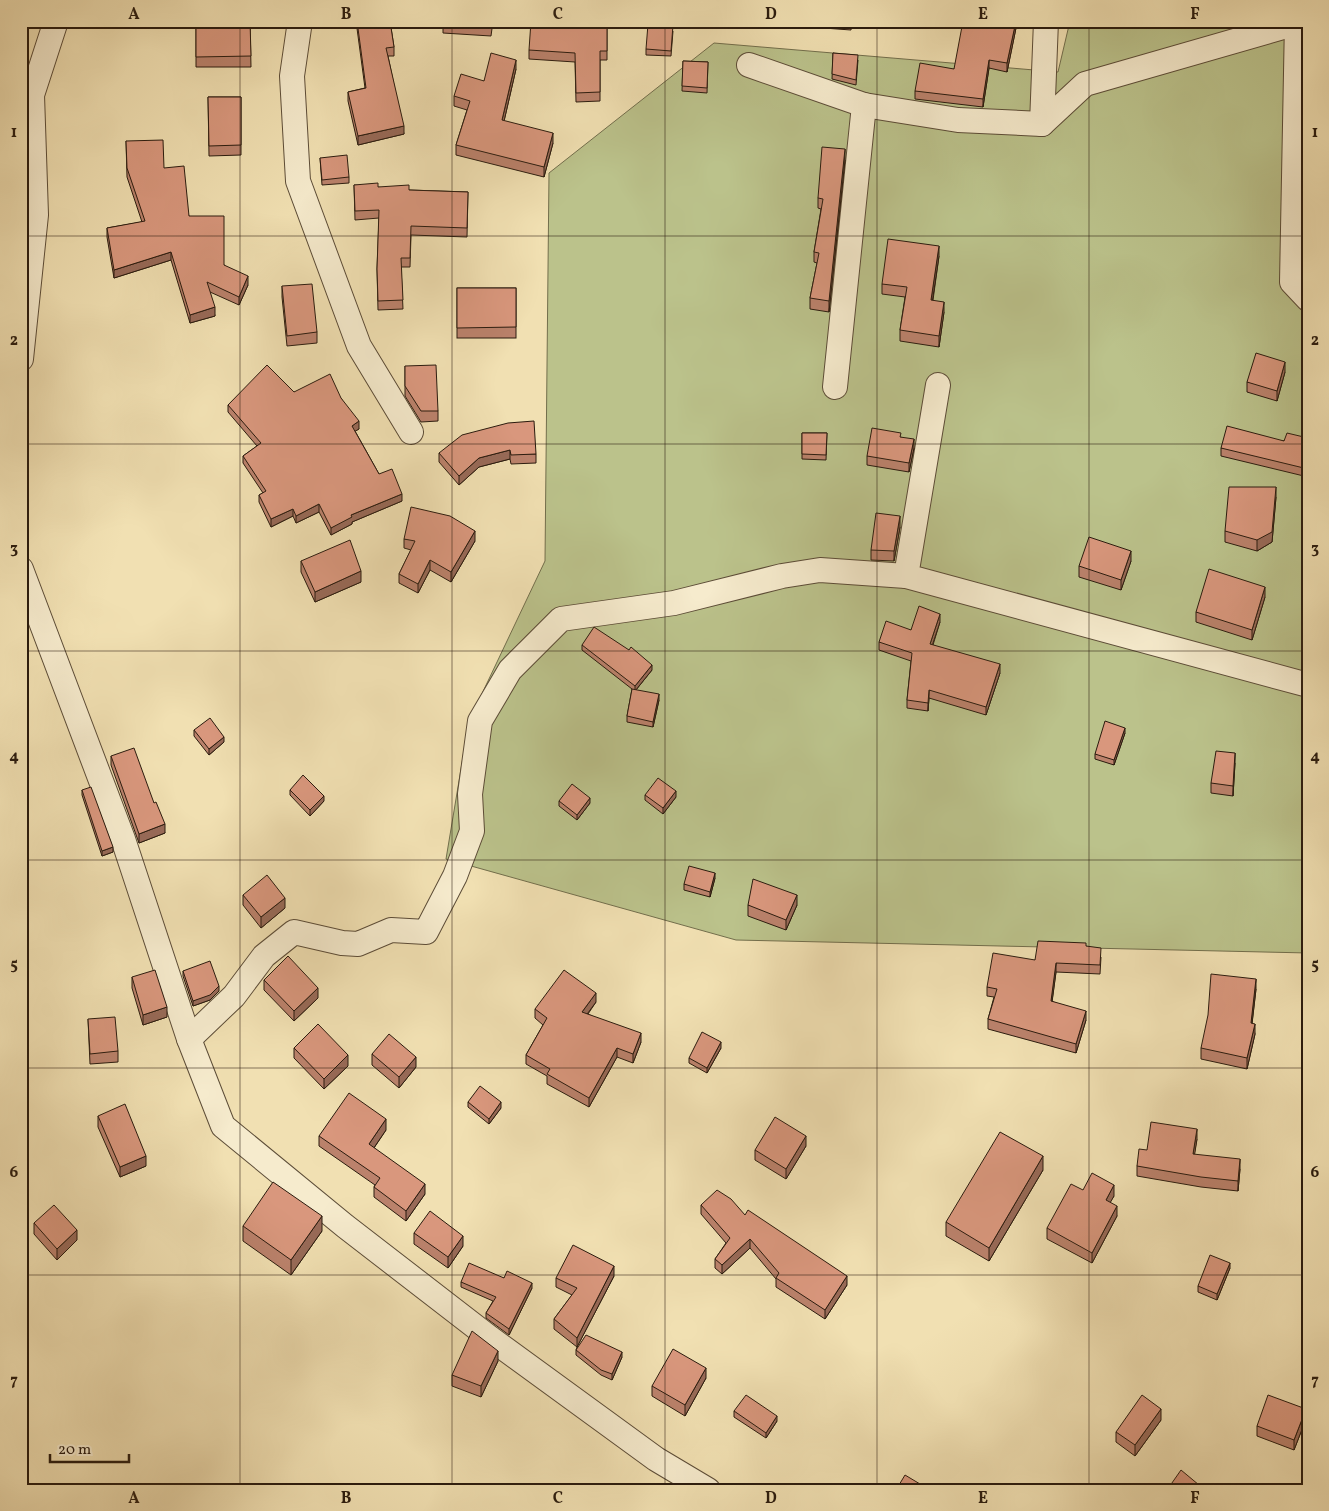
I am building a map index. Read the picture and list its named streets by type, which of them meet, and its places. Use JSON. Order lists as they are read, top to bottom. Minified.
{"scale_bar":"20 m","grid":{"columns":["A","B","C","D","E","F"],"rows":["1","2","3","4","5","6","7"]}}
